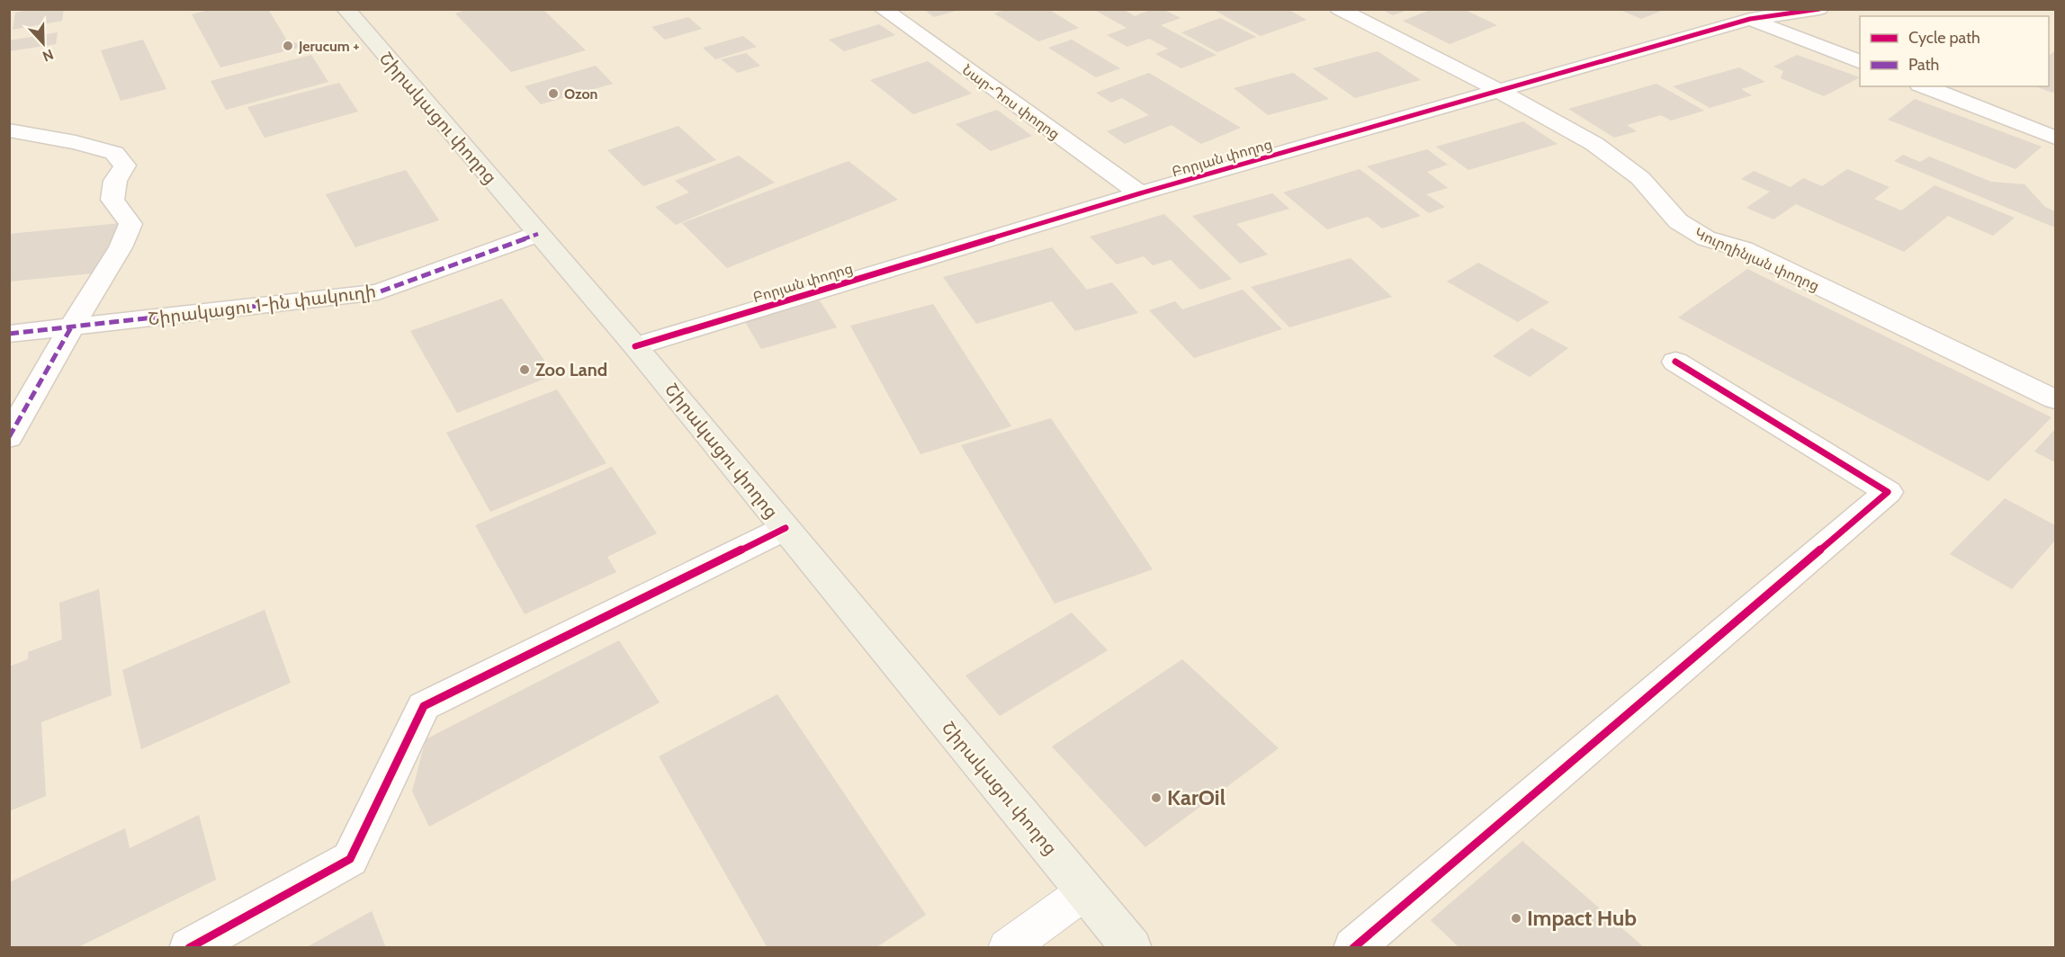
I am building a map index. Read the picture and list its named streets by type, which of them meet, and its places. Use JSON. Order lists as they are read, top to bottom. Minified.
{"streets":{"main road":["Շիրակացու փողոց"],"street":["Նար-Դոս փողոց","Բորյան փողոց","Կուրղինյան փողոց","Շիրակացու 1-ին փակուղի"]},"crossings":[["Նար-Դոս փողոց","Բորյան փողոց"],["Շիրակացու փողոց","Բորյան փողոց"],["Շիրակացու փողոց","Շիրակացու 1-ին փակուղի"],["Բորյան փողոց","Կուրղինյան փողոց"]],"places":["Jerucum +","Ozon","Zoo Land","KarOil","Impact Hub"],"legend":["Cycle path","Path"],"north":"bottom"}
